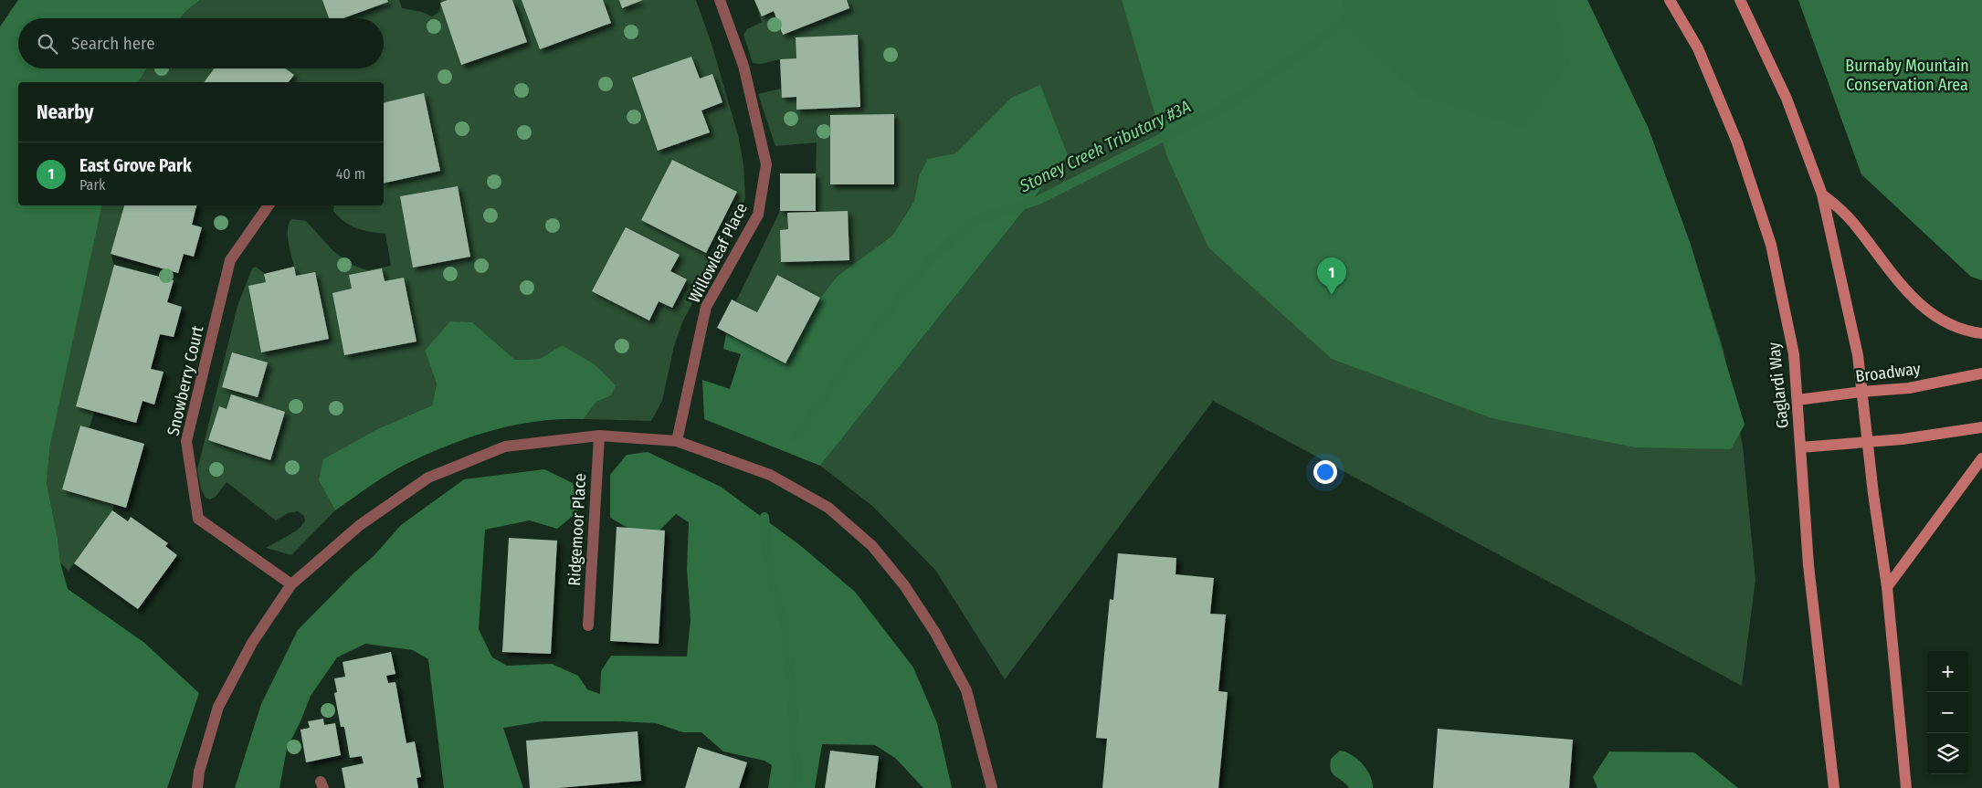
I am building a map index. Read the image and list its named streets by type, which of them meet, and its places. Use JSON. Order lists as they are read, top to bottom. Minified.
{"streets":{"main road":["Broadway","Gaglardi Way"],"street":["Willowleaf Place","Snowberry Court","Ridgemoor Place"]},"crossings":[["Broadway","Gaglardi Way"]],"water":["Stoney Creek Tributary #3A"],"parks":["Burnaby Mountain Conservation Area"],"page":{"search":"Search here","heading":"Nearby","list":[{"mark":"1","name":"East Grove Park","note":"Park","value":"40 m"}],"pins":"1","map_buttons":["+","−"]}}
